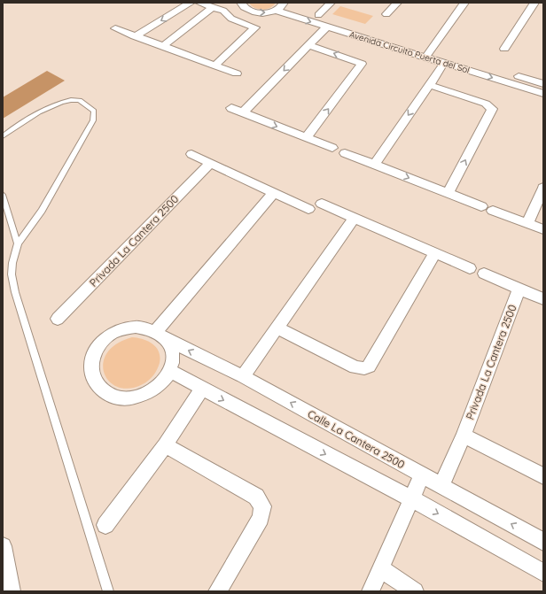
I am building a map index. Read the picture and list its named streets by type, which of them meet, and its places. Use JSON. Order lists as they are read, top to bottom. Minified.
{"streets":{"street":["Avenida Circuito Puerta del Sol","Privada La Cantera 2500","Calle La Cantera 2500"]},"crossings":[["Privada La Cantera 2500","Calle La Cantera 2500"]]}
